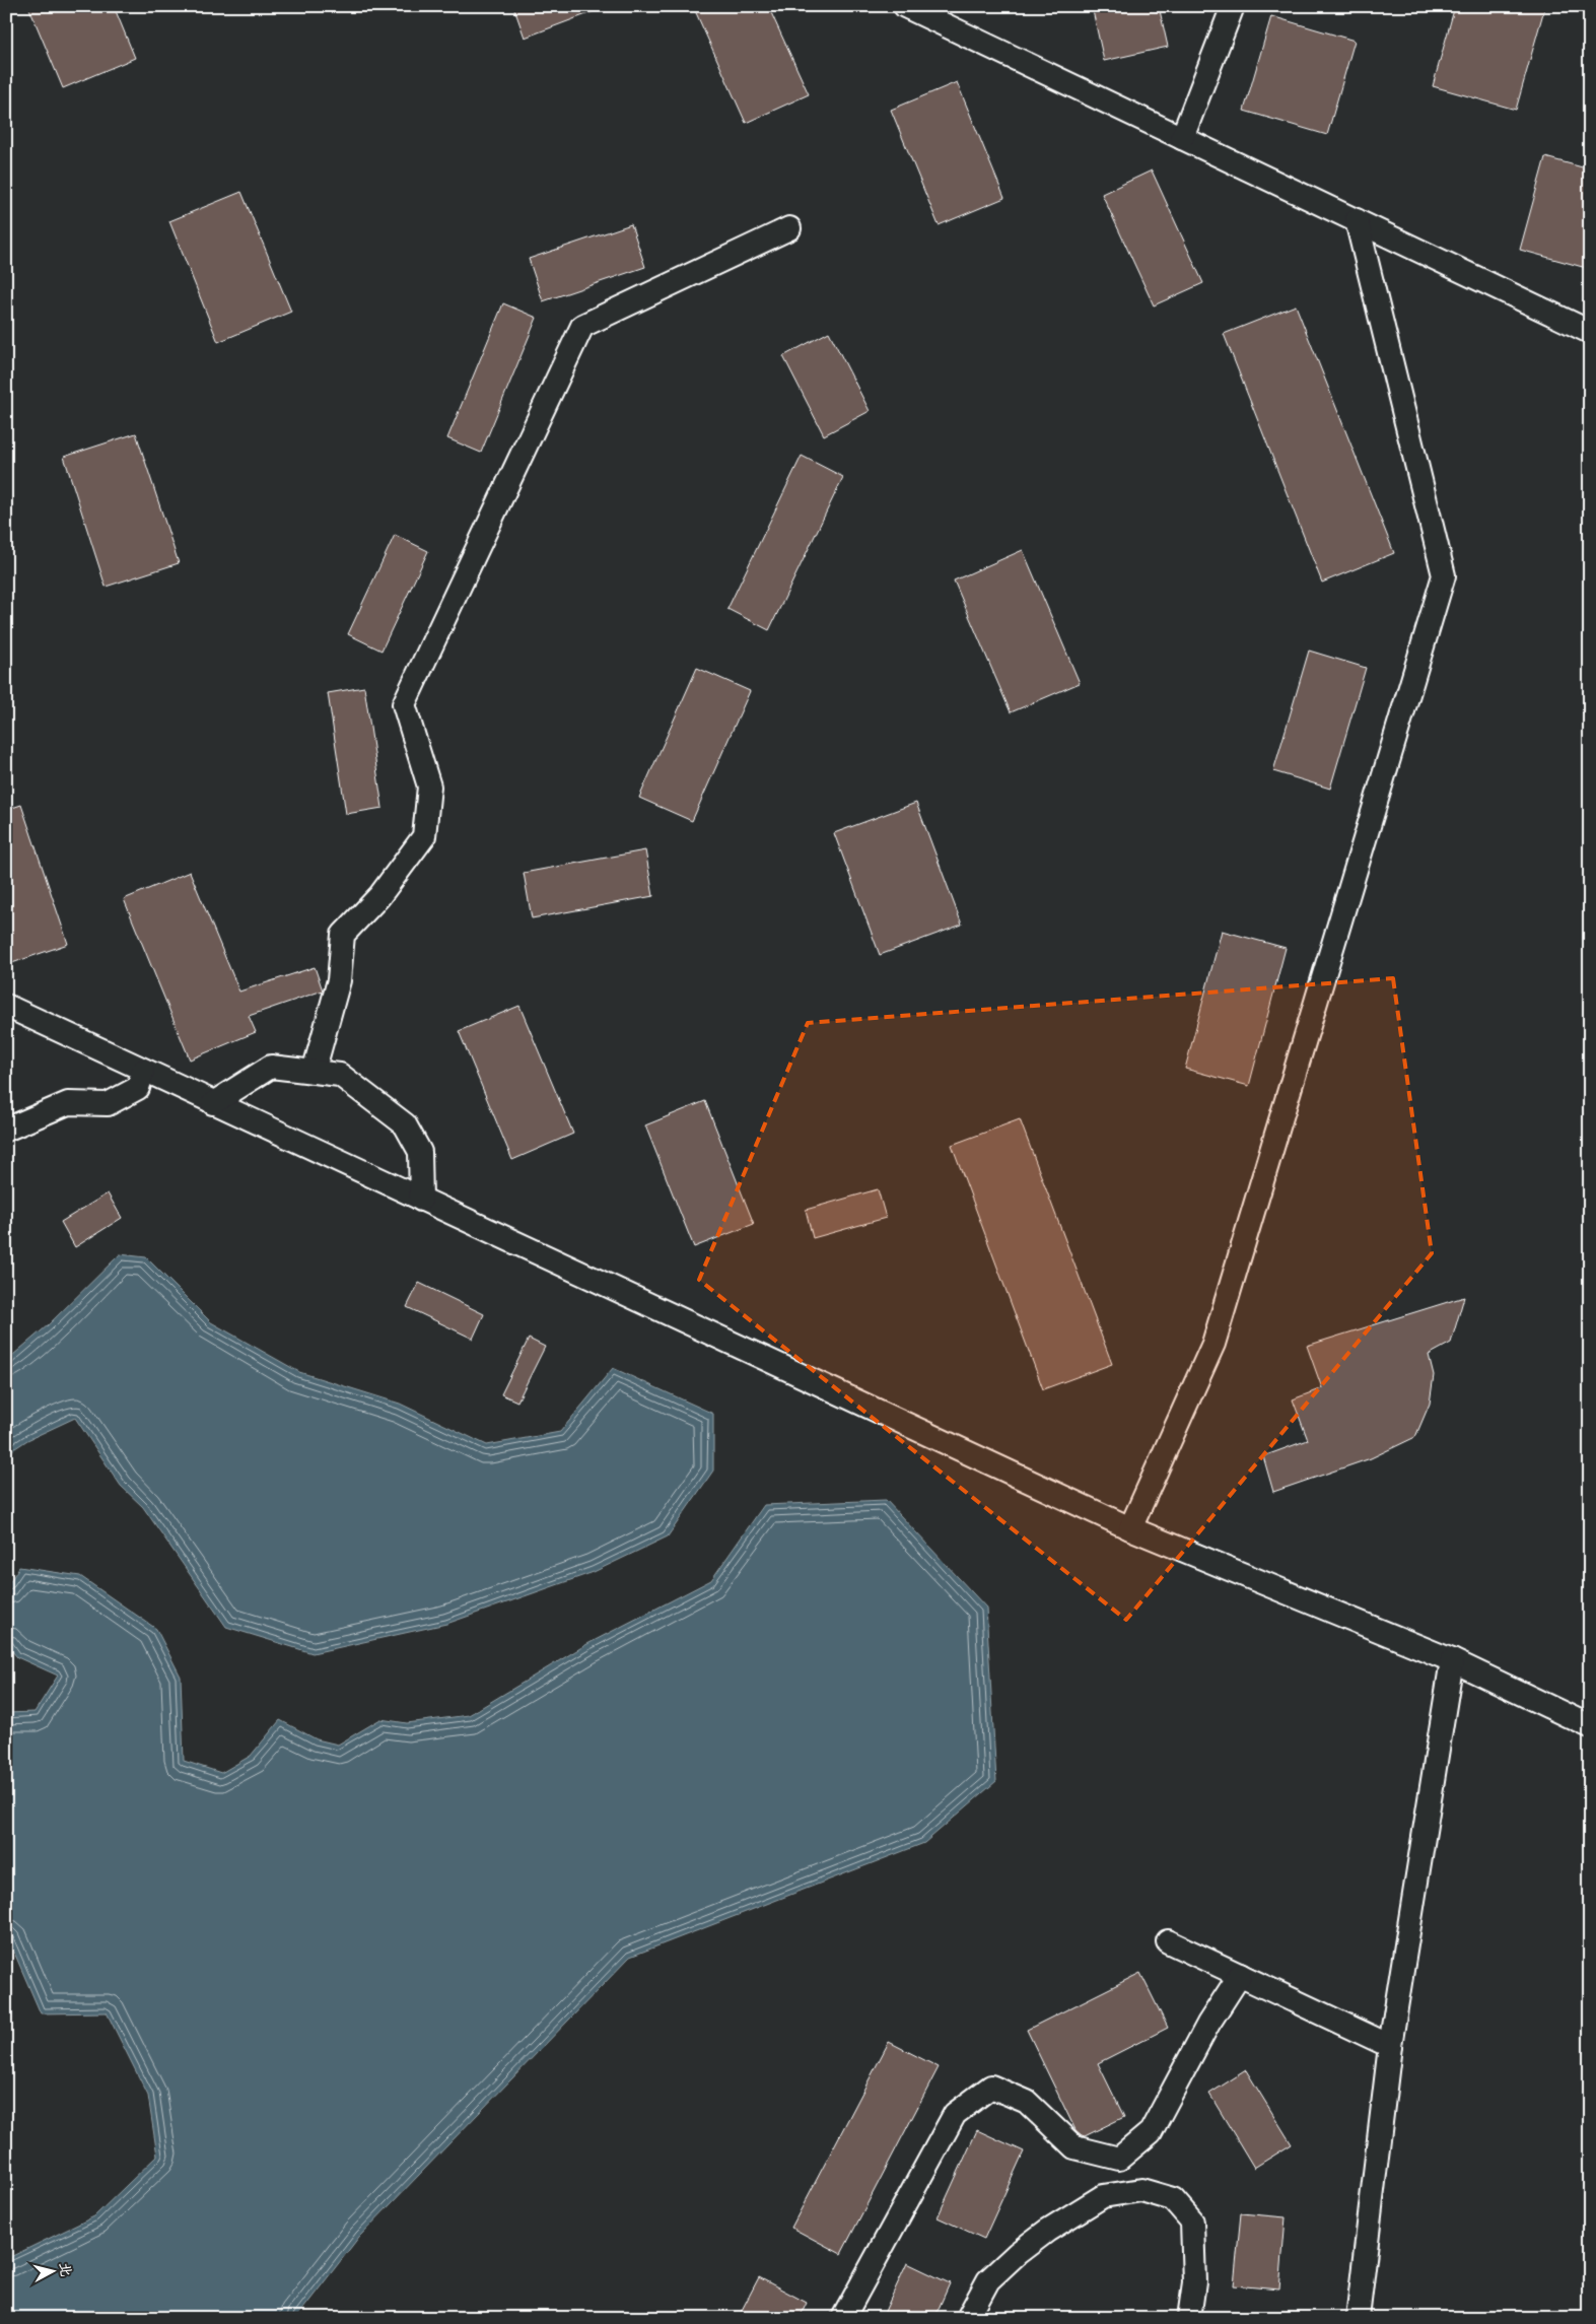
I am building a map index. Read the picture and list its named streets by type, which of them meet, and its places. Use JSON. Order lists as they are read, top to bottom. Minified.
{"north":"right"}
